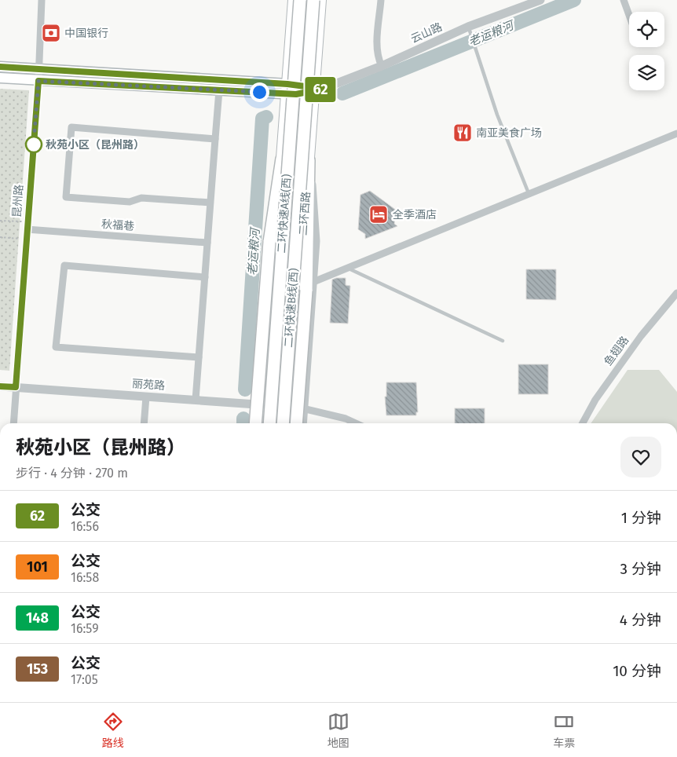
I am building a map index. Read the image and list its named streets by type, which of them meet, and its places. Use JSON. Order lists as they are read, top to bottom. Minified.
{"streets":{"highway":["二环快速A线(西)","二环快速B线(西)"],"main road":["二环西路"],"street":["云山路","昆州路","秋福巷","鱼翅路","丽苑路"]},"crossings":[["云山路","二环西路"],["昆州路","秋福巷"],["昆州路","丽苑路"],["二环西路","丽苑路"]],"water":["老运粮河"],"places":{"bank":["中国银行"],"restaurant":["南亚美食广场"],"other":["秋苑小区（昆州路）"],"hotel":["全季酒店"]},"lines":["bus line 62"],"page":{"on_map":"62","heading":["秋苑小区（昆州路）","步行 · 4 分钟 · 270 m"],"list":[{"mark":"62","name":"公交","note":"16:56","value":"1 分钟"},{"mark":"101","name":"公交","note":"16:58","value":"3 分钟"},{"mark":"148","name":"公交","note":"16:59","value":"4 分钟"},{"mark":"153","name":"公交","note":"17:05","value":"10 分钟"}],"tabs":["路线","地图","车票"]}}
